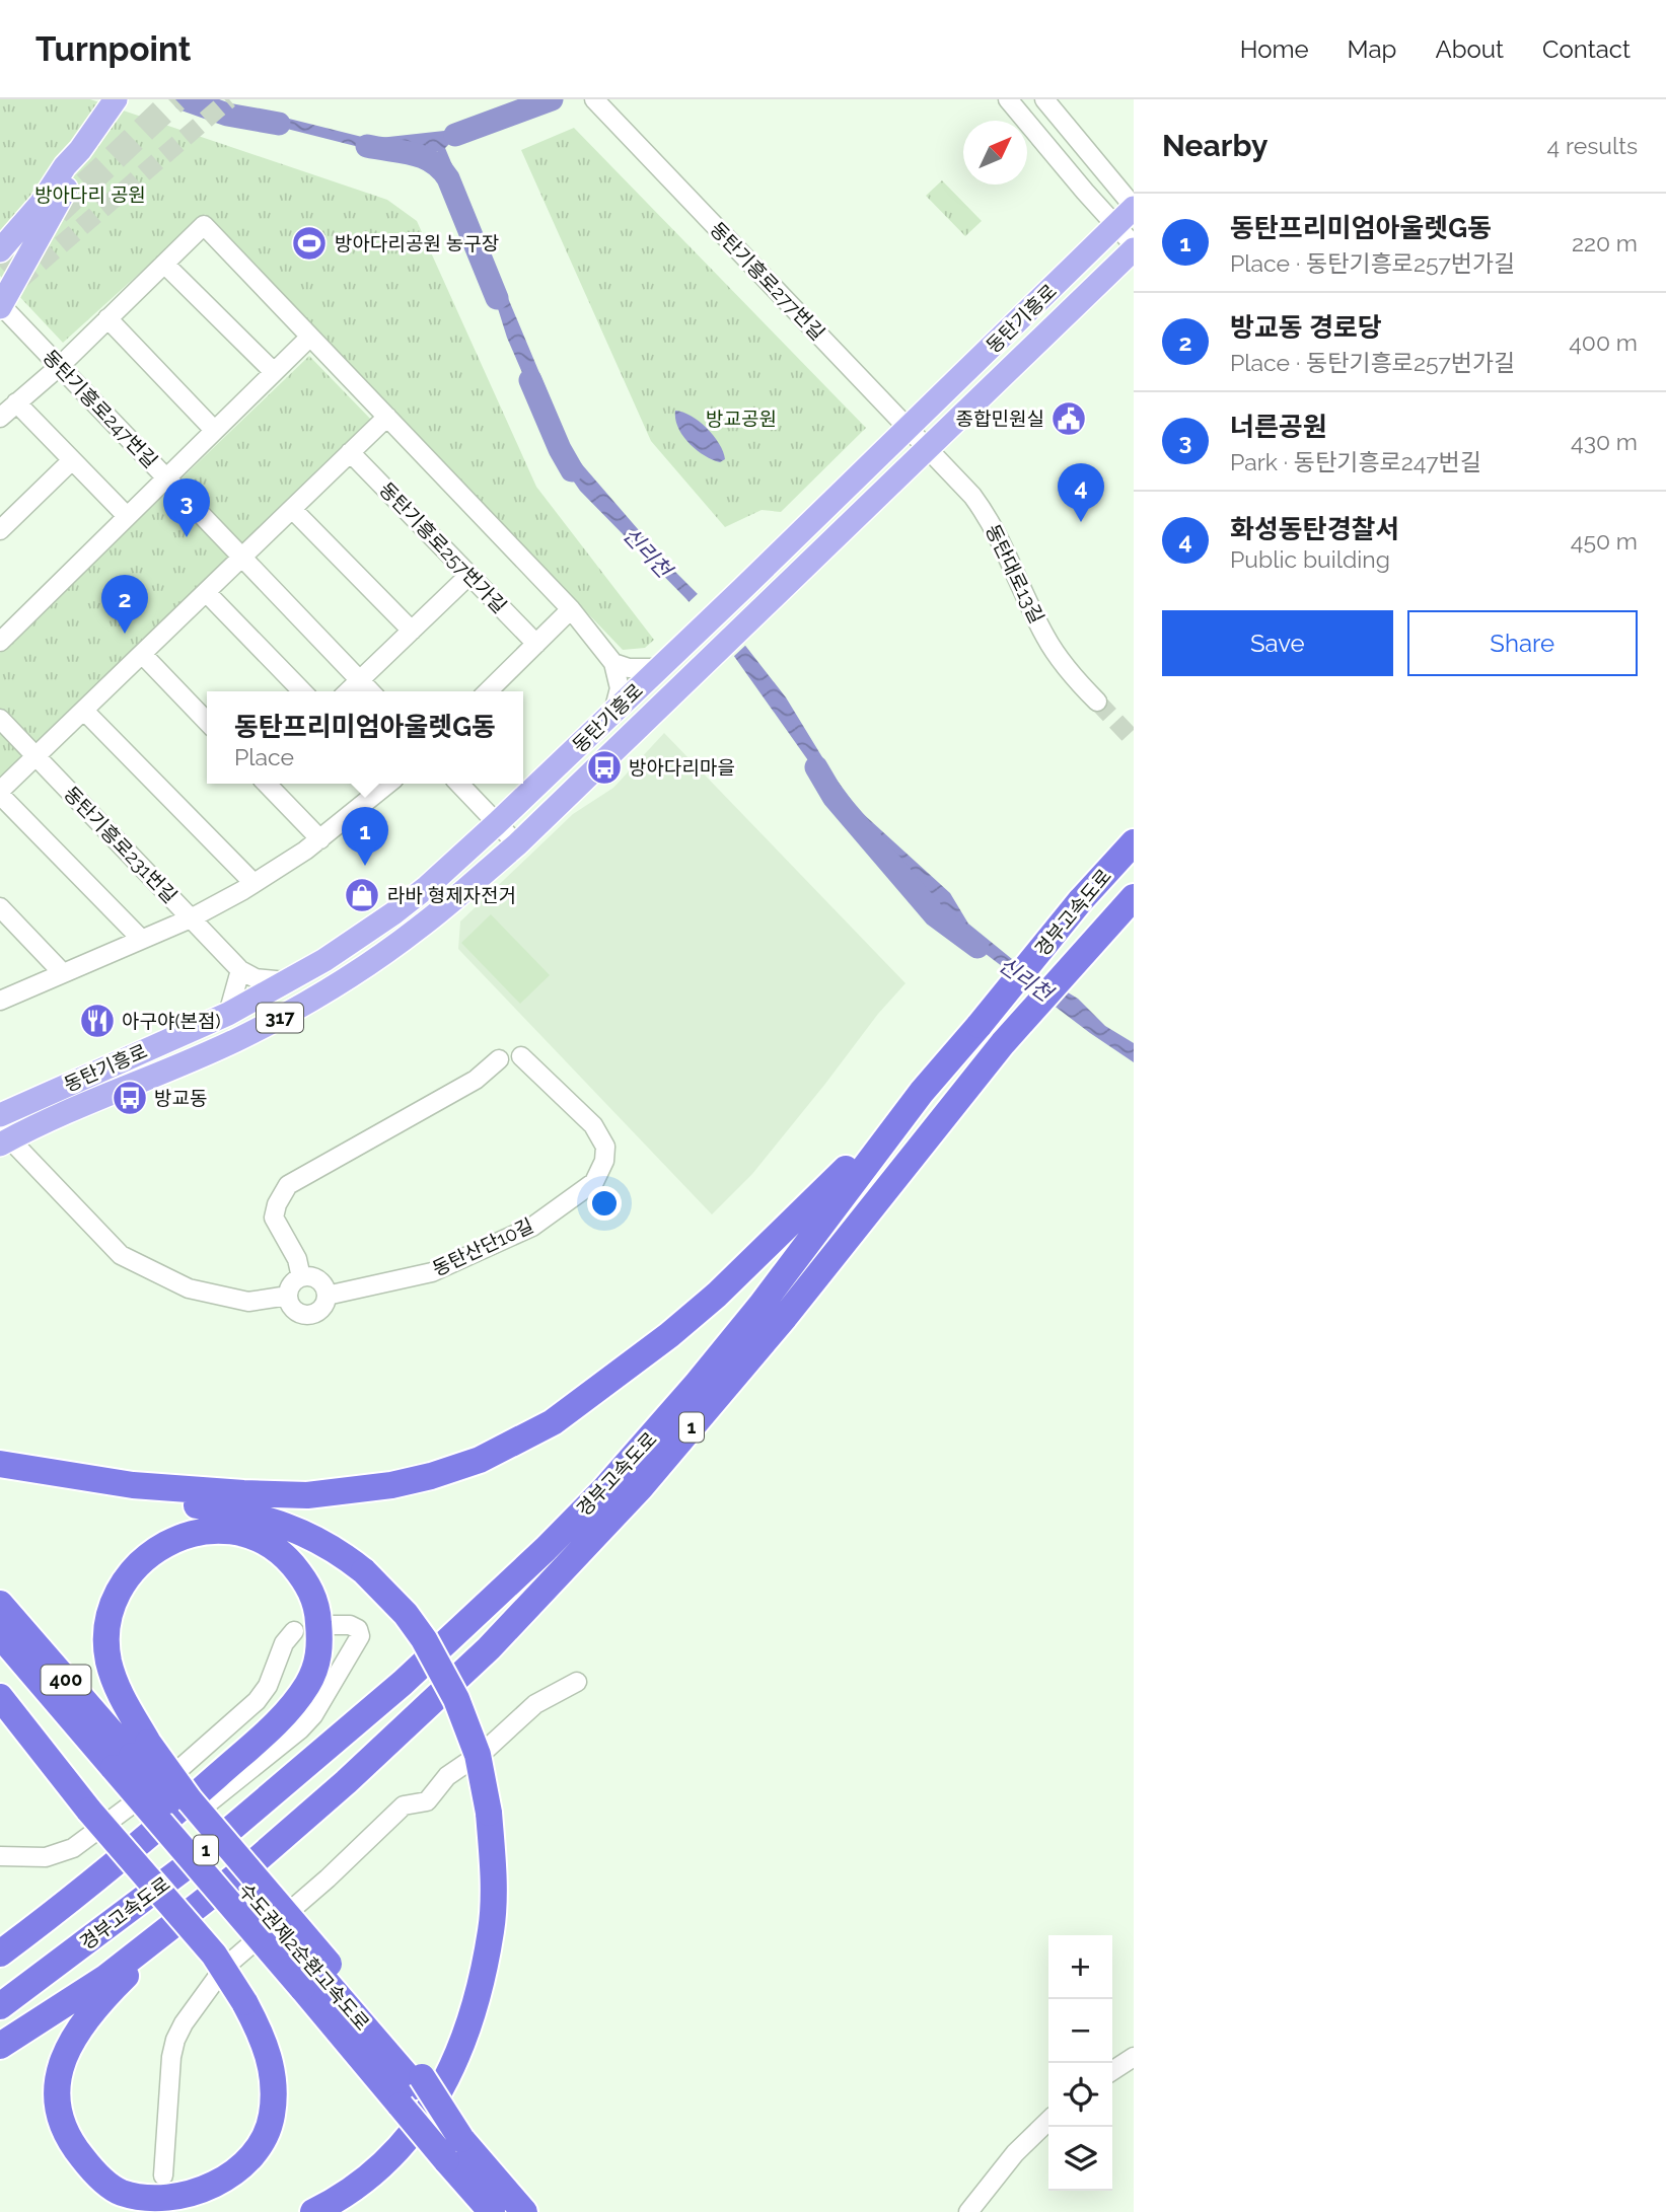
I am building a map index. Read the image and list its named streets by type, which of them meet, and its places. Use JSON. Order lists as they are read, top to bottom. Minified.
{"streets":{"highway":["경부고속도로","1","400","수도권제2순환고속도로"],"main road":["동탄기흥로","317"],"street":["동탄기흥로277번길","동탄기흥로247번길","동탄기흥로257번가길","동탄대로13길","동탄기흥로231번길","동탄산단10길"]},"crossings":[["동탄기흥로277번길","동탄기흥로"],["동탄기흥로277번길","동탄대로13길"],["동탄기흥로","동탄대로13길"]],"water":["신리천"],"parks":["방아다리 공원","방교공원"],"places":{"sports":["방아다리공원 농구장"],"public building":["종합민원실"],"bus stop":["방아다리마을","방교동"],"shop":["라바 형제자전거"],"restaurant":["아구야(본점)"]},"north":"top right","page":{"header":"Turnpoint","nav":["Home","Map","About","Contact"],"heading":["Nearby","4 results"],"list":[{"mark":"1","name":"동탄프리미엄아울렛G동","note":"Place · 동탄기흥로257번가길","value":"220 m"},{"mark":"2","name":"방교동 경로당","note":"Place · 동탄기흥로257번가길","value":"400 m"},{"mark":"3","name":"너른공원","note":"Park · 동탄기흥로247번길","value":"430 m"},{"mark":"4","name":"화성동탄경찰서","note":"Public building","value":"450 m"}],"pins":["4","3","2","1"],"buttons":["Save","Share"],"popup":["동탄프리미엄아울렛G동","Place"],"map_buttons":["+","−"]}}
